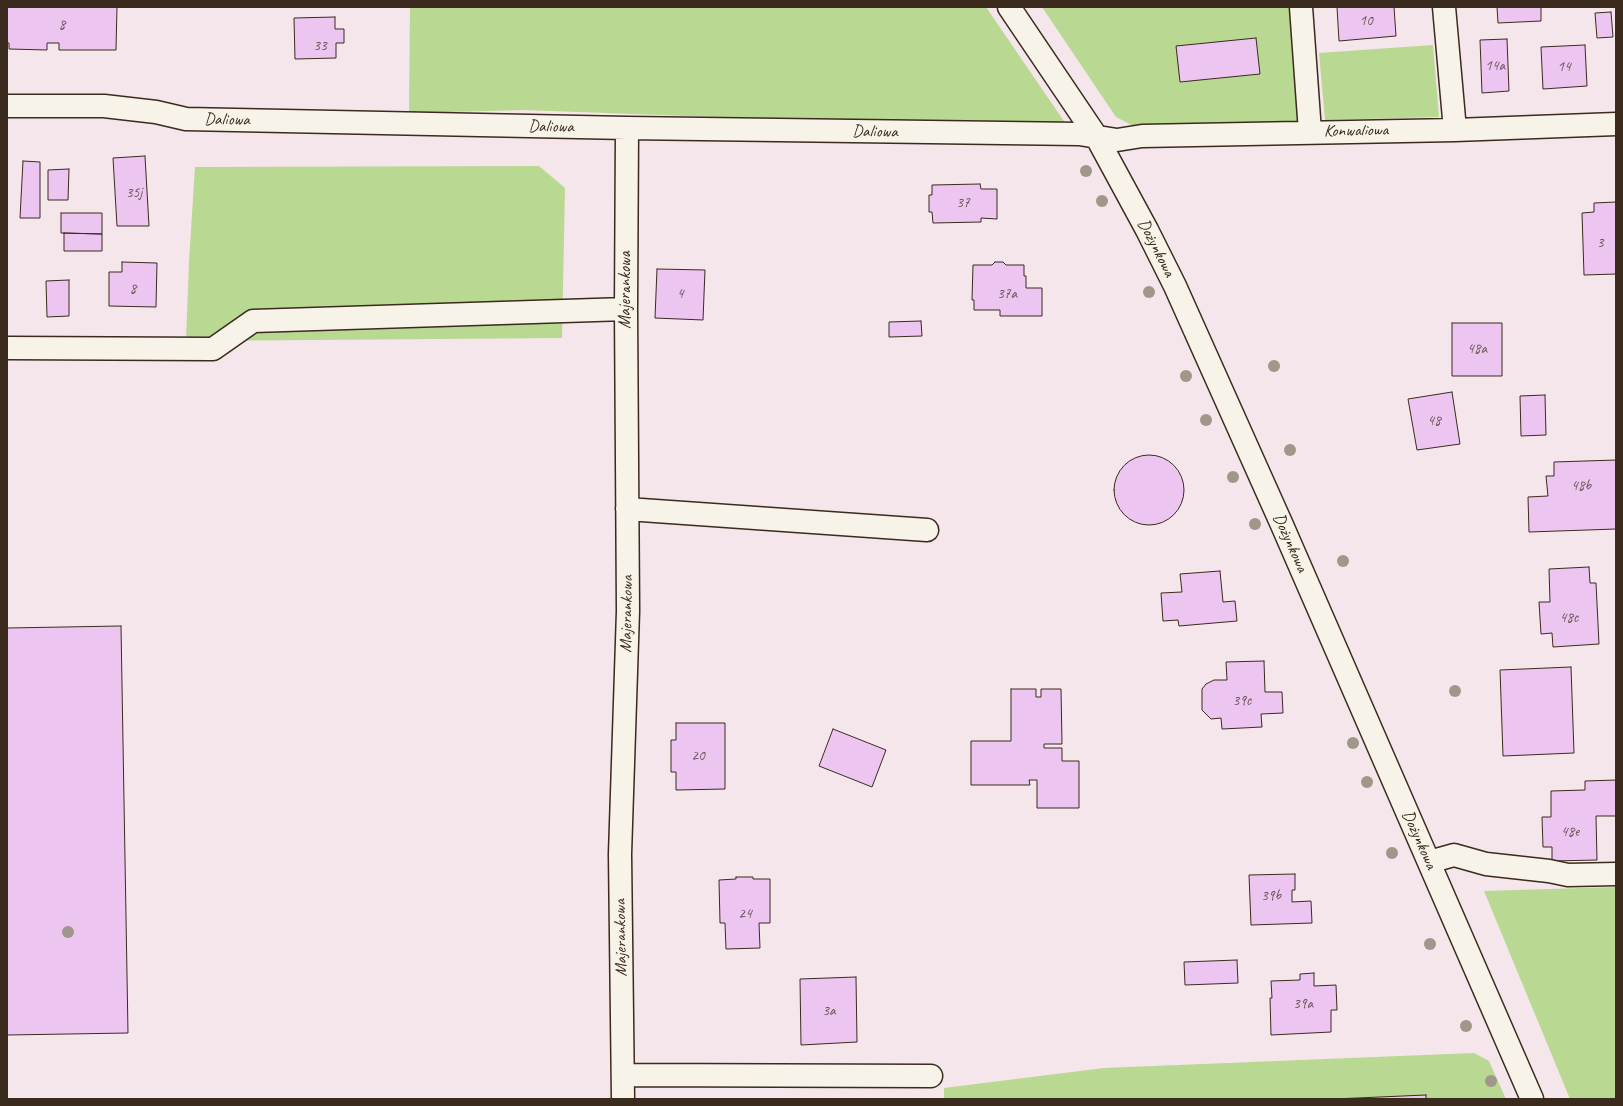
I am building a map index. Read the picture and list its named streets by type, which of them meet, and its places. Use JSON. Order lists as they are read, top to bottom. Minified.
{"streets":{"street":["Daliowa","Konwaliowa","Dożynkowa","Majerankowa"]},"crossings":[["Daliowa","Konwaliowa"],["Daliowa","Dożynkowa"],["Daliowa","Majerankowa"],["Konwaliowa","Dożynkowa"]],"house_numbers":["10","8","33","14a","14","35j","37","3","8","4","37a","48a","48","48b","48c","39c","20","48e","39b","24","39a","3a"]}
